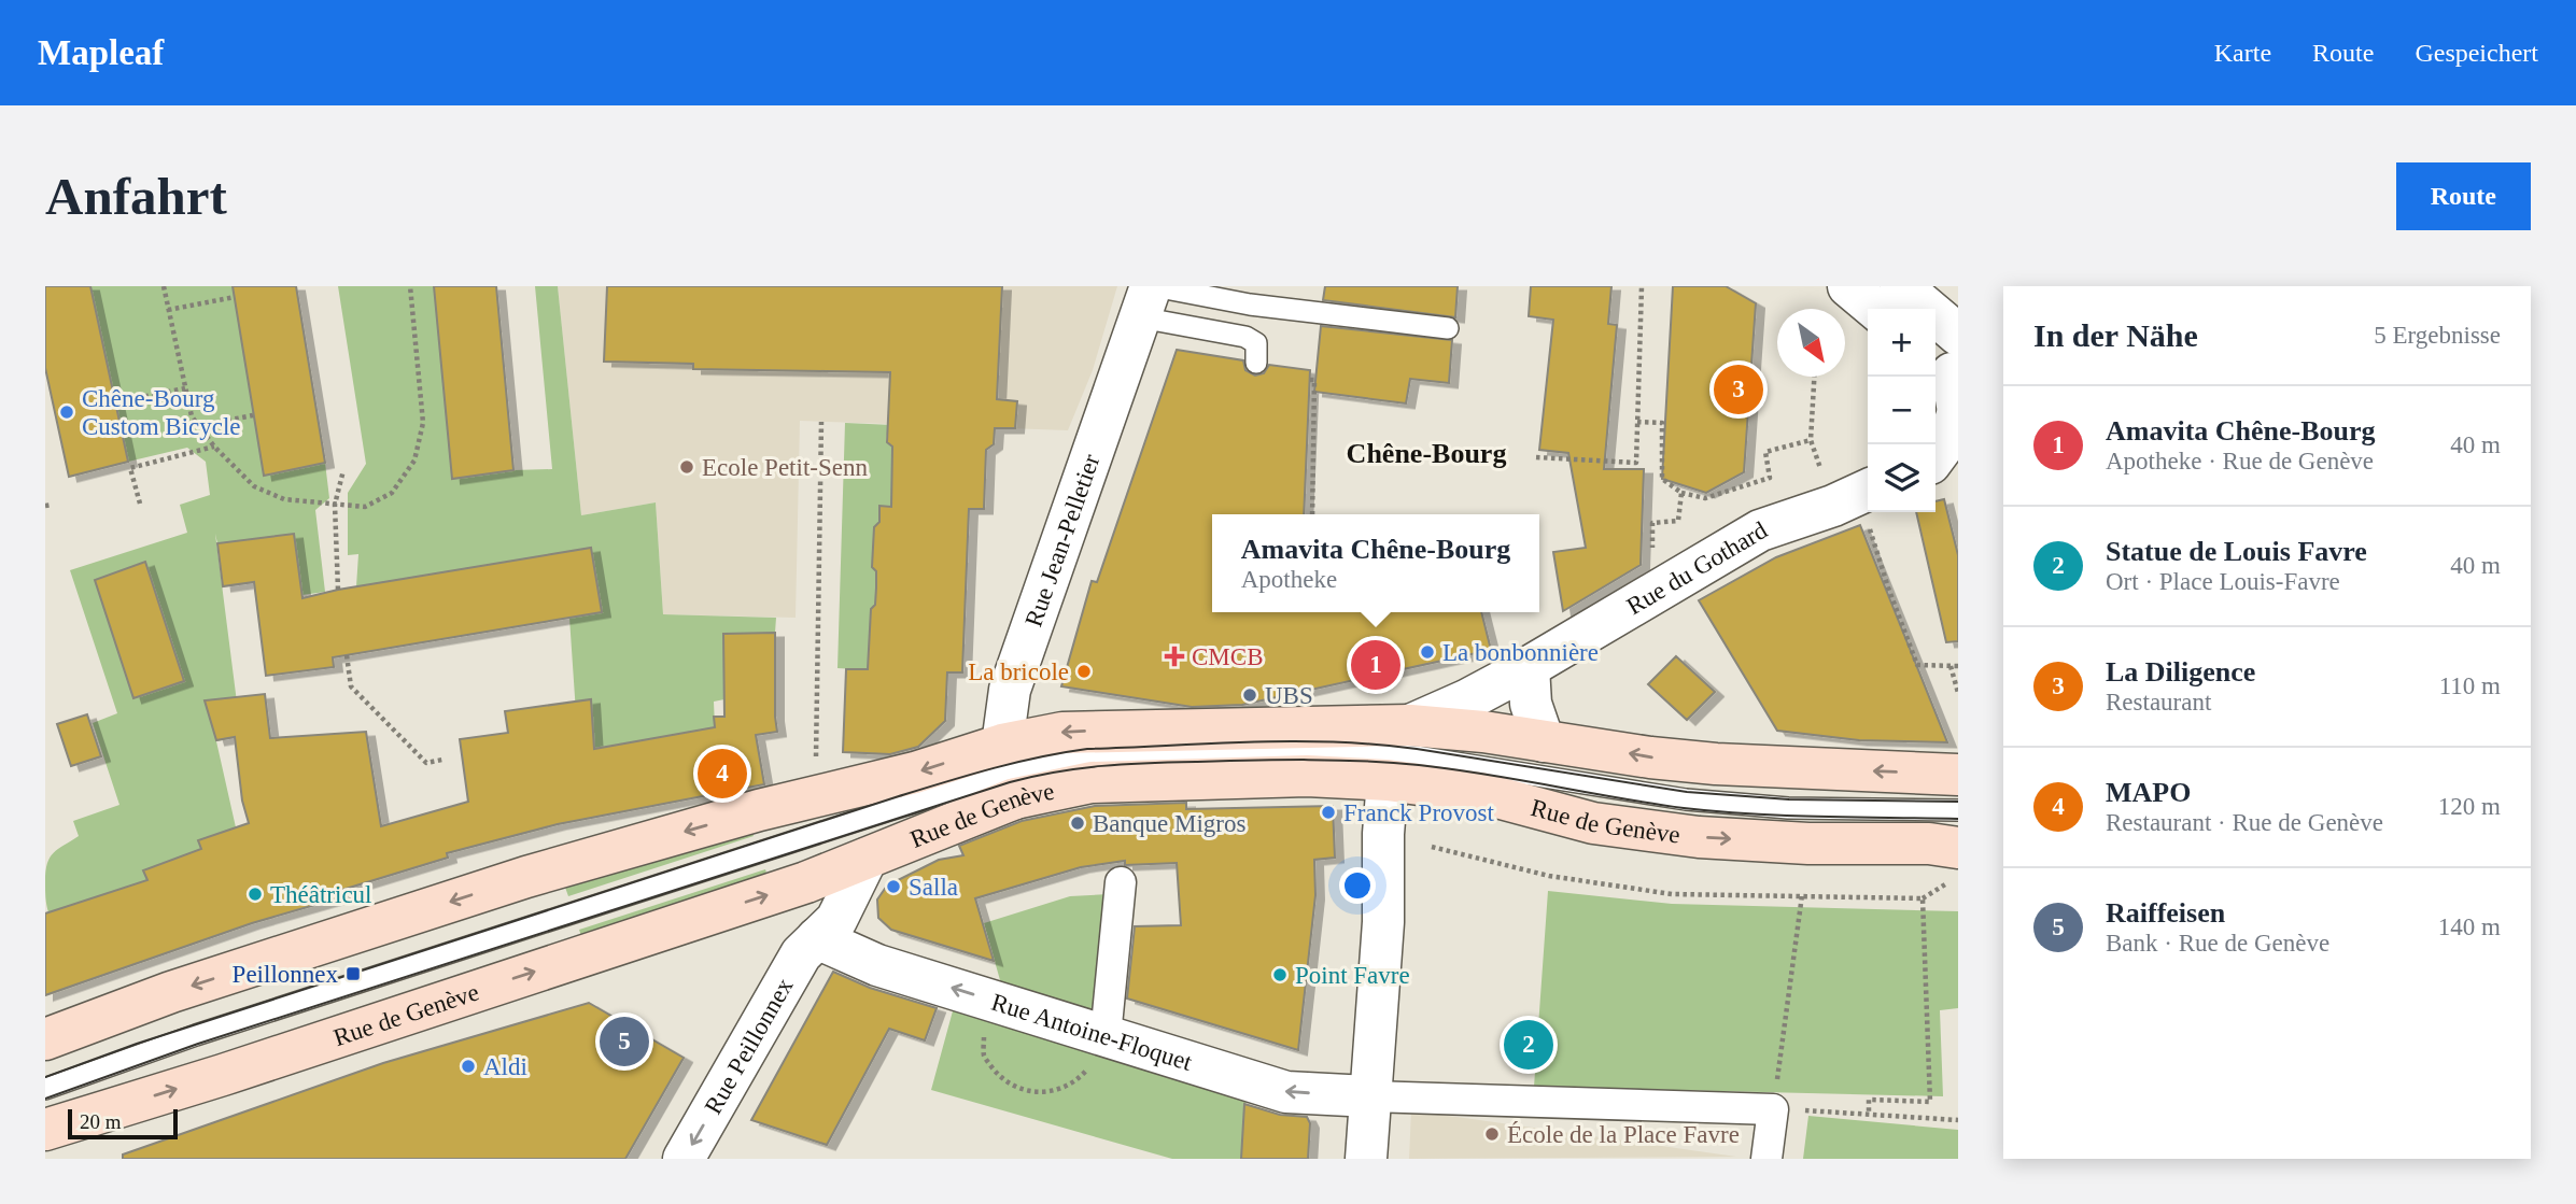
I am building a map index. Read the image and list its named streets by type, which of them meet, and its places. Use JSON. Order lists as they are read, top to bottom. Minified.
{"streets":{"main road":["Rue de Genève"],"street":["Rue Jean-Pelletier","Rue du Gothard","Rue Antoine-Floquet","Rue Peillonnex"]},"crossings":[["Rue Jean-Pelletier","Rue de Genève"],["Rue du Gothard","Rue de Genève"],["Rue de Genève","Rue Peillonnex"],["Rue Antoine-Floquet","Rue Peillonnex"]],"one_way":["Rue Antoine-Floquet","Rue Peillonnex"],"districts":["Chêne-Bourg"],"places":{"other":["Chêne-Bourg Custom Bicycle","Ecole Petit-Senn","La bonbonnière","La bricole","UBS","Franck Provost","Banque Migros","Salla","Théâtricul","Point Favre","Aldi","École de la Place Favre"],"health":["CMCB"],"transit":["Peillonnex"]},"scale_bar":"20 m","north":"bottom right","page":{"header":"Mapleaf","nav":["Karte","Route","Gespeichert"],"buttons":"Route","title":"Anfahrt","heading":["In der Nähe","5 Ergebnisse"],"map_buttons":["+","−"],"pins":["3","1","4","5","2"],"list":[{"mark":"1","name":"Amavita Chêne-Bourg","note":"Apotheke · Rue de Genève","value":"40 m"},{"mark":"2","name":"Statue de Louis Favre","note":"Ort · Place Louis-Favre","value":"40 m"},{"mark":"3","name":"La Diligence","note":"Restaurant","value":"110 m"},{"mark":"4","name":"MAPO","note":"Restaurant · Rue de Genève","value":"120 m"},{"mark":"5","name":"Raiffeisen","note":"Bank · Rue de Genève","value":"140 m"}],"popup":["Amavita Chêne-Bourg","Apotheke"],"scale":"20 m"}}
